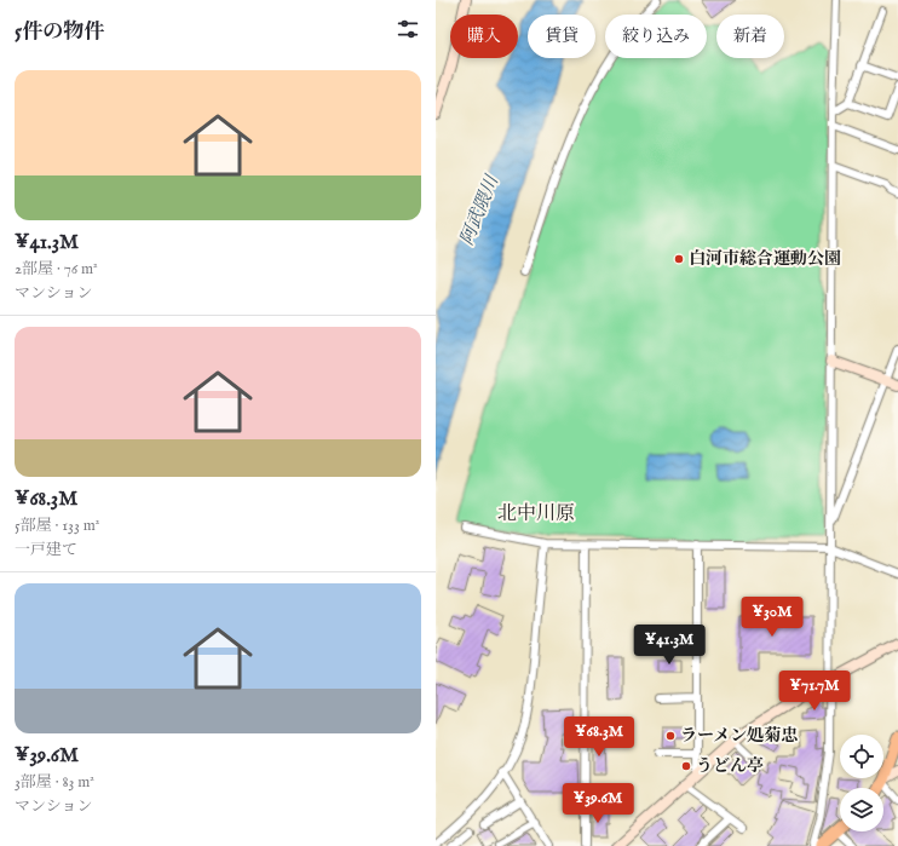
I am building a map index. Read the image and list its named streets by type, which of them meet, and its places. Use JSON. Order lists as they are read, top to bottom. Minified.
{"districts":["北中川原"],"water":["阿武隈川"],"places":["白河市総合運動公園","ラーメン処菊忠","うどん亭"],"page":{"heading":"5件の物件","chip":["購入","賃貸","絞り込み","新着"],"list":[{"name":"¥41.3M","note":"2部屋 · 76 m² · マンション"},{"name":"¥68.3M","note":"5部屋 · 133 m² · 一戸建て"},{"name":"¥39.6M","note":"3部屋 · 83 m² · マンション"}],"price":["¥30M","¥41.3M","¥71.7M","¥68.3M","¥39.6M"]}}
